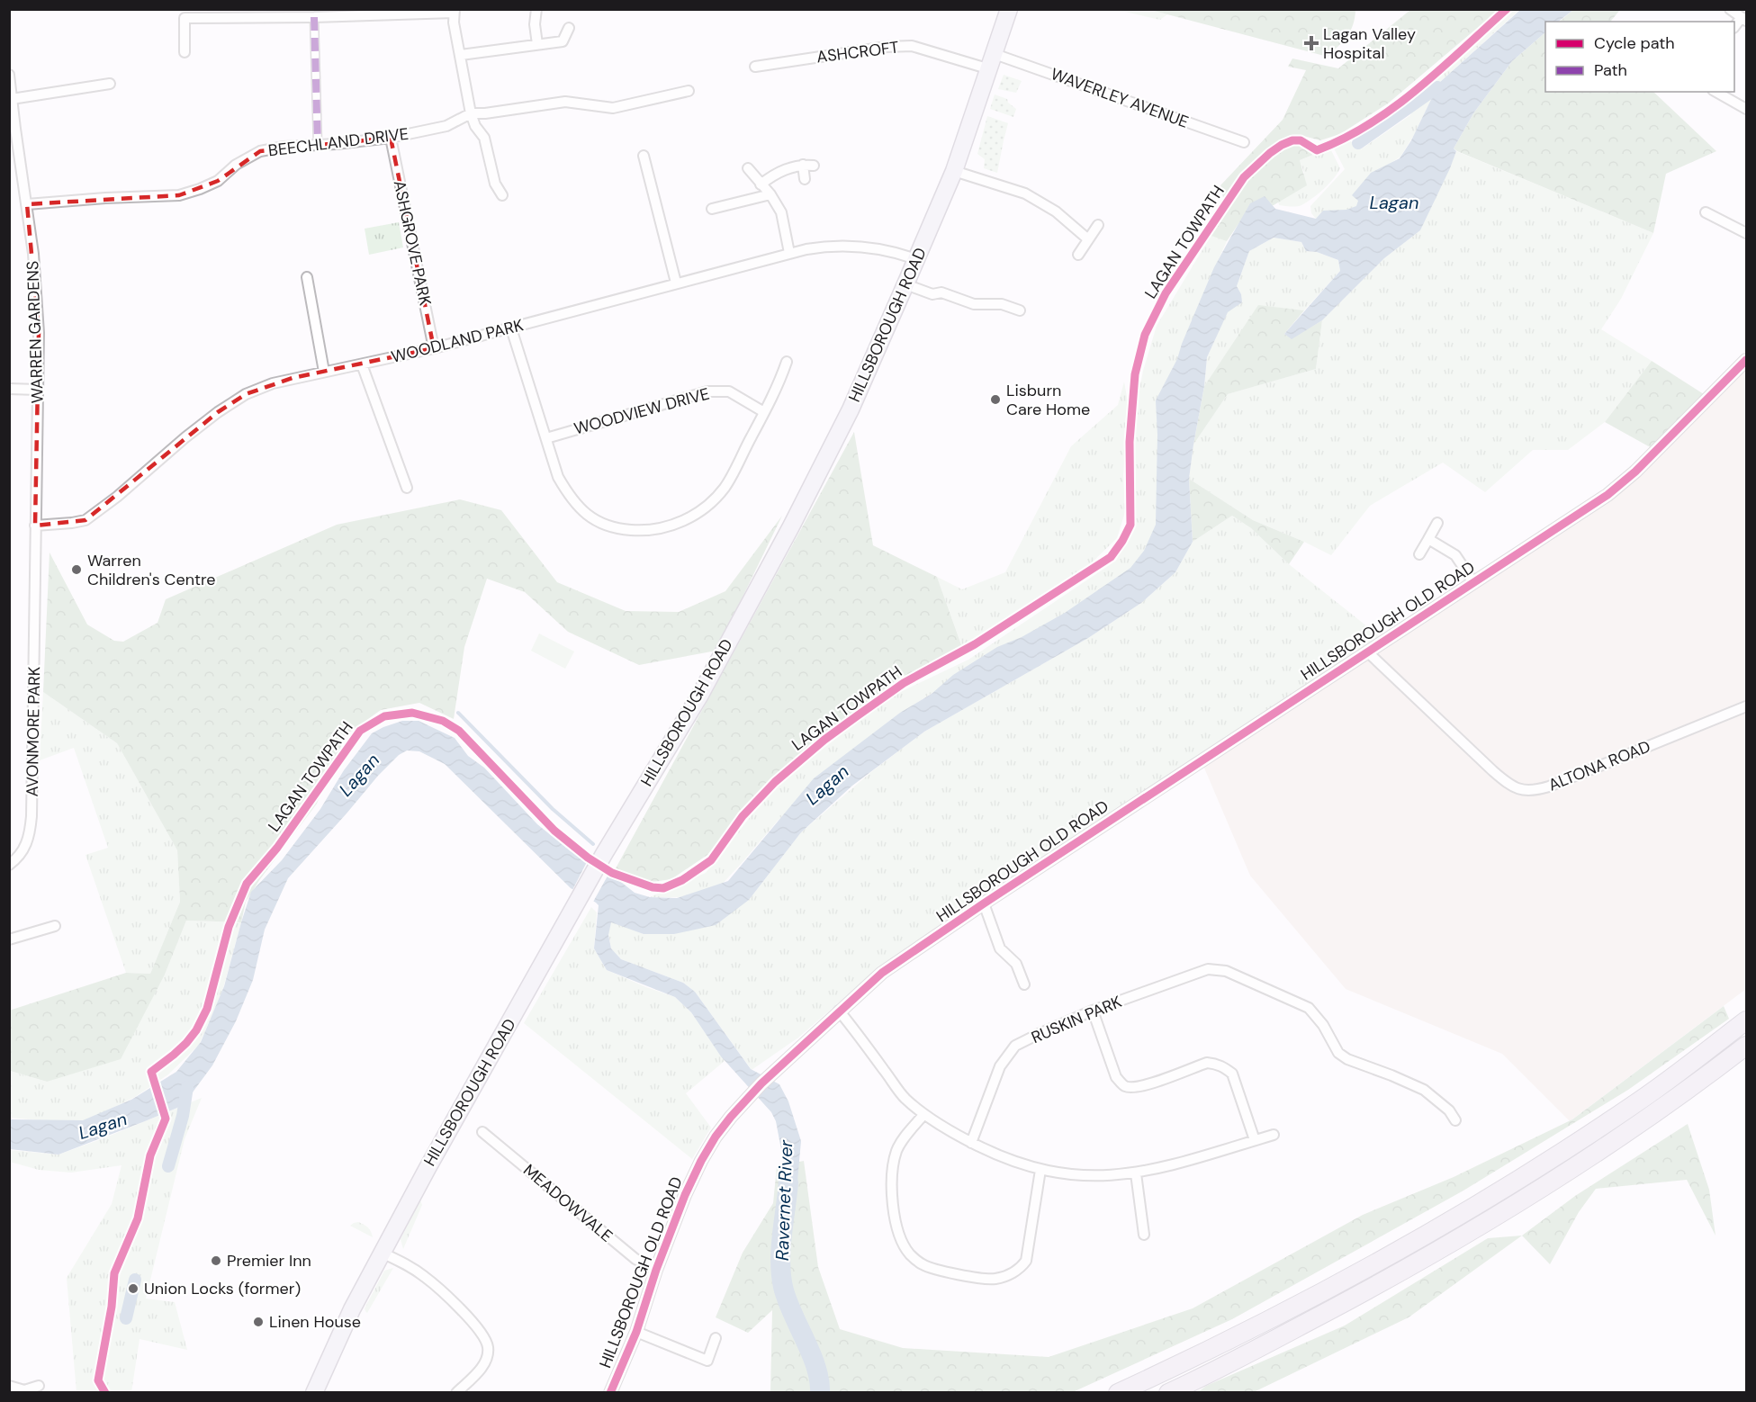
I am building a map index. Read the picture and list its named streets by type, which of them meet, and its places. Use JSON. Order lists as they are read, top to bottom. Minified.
{"streets":{"highway":["HILLSBOROUGH ROAD"],"street":["ASHCROFT","WAVERLEY AVENUE","BEECHLAND DRIVE","ASHGROVE PARK","WARREN GARDENS","WOODLAND PARK","WOODVIEW DRIVE","HILLSBOROUGH OLD ROAD","AVONMORE PARK","ALTONA ROAD","RUSKIN PARK","MEADOWVALE"],"cycle path":["LAGAN TOWPATH"]},"crossings":[["ASHCROFT","WAVERLEY AVENUE"],["ASHCROFT","HILLSBOROUGH ROAD"],["WAVERLEY AVENUE","HILLSBOROUGH ROAD"],["BEECHLAND DRIVE","ASHGROVE PARK"],["BEECHLAND DRIVE","WARREN GARDENS"],["ASHGROVE PARK","WOODLAND PARK"],["HILLSBOROUGH ROAD","WOODLAND PARK"],["WARREN GARDENS","WOODLAND PARK"],["WARREN GARDENS","AVONMORE PARK"],["HILLSBOROUGH OLD ROAD","ALTONA ROAD"],["HILLSBOROUGH OLD ROAD","MEADOWVALE"]],"water":["Lagan","Ravernet River"],"places":{"health":["Lagan Valley Hospital"],"other":["Lisburn Care Home","Warren Children's Centre","Premier Inn","Union Locks (former)","Linen House"]},"legend":["Cycle path","Path"]}
